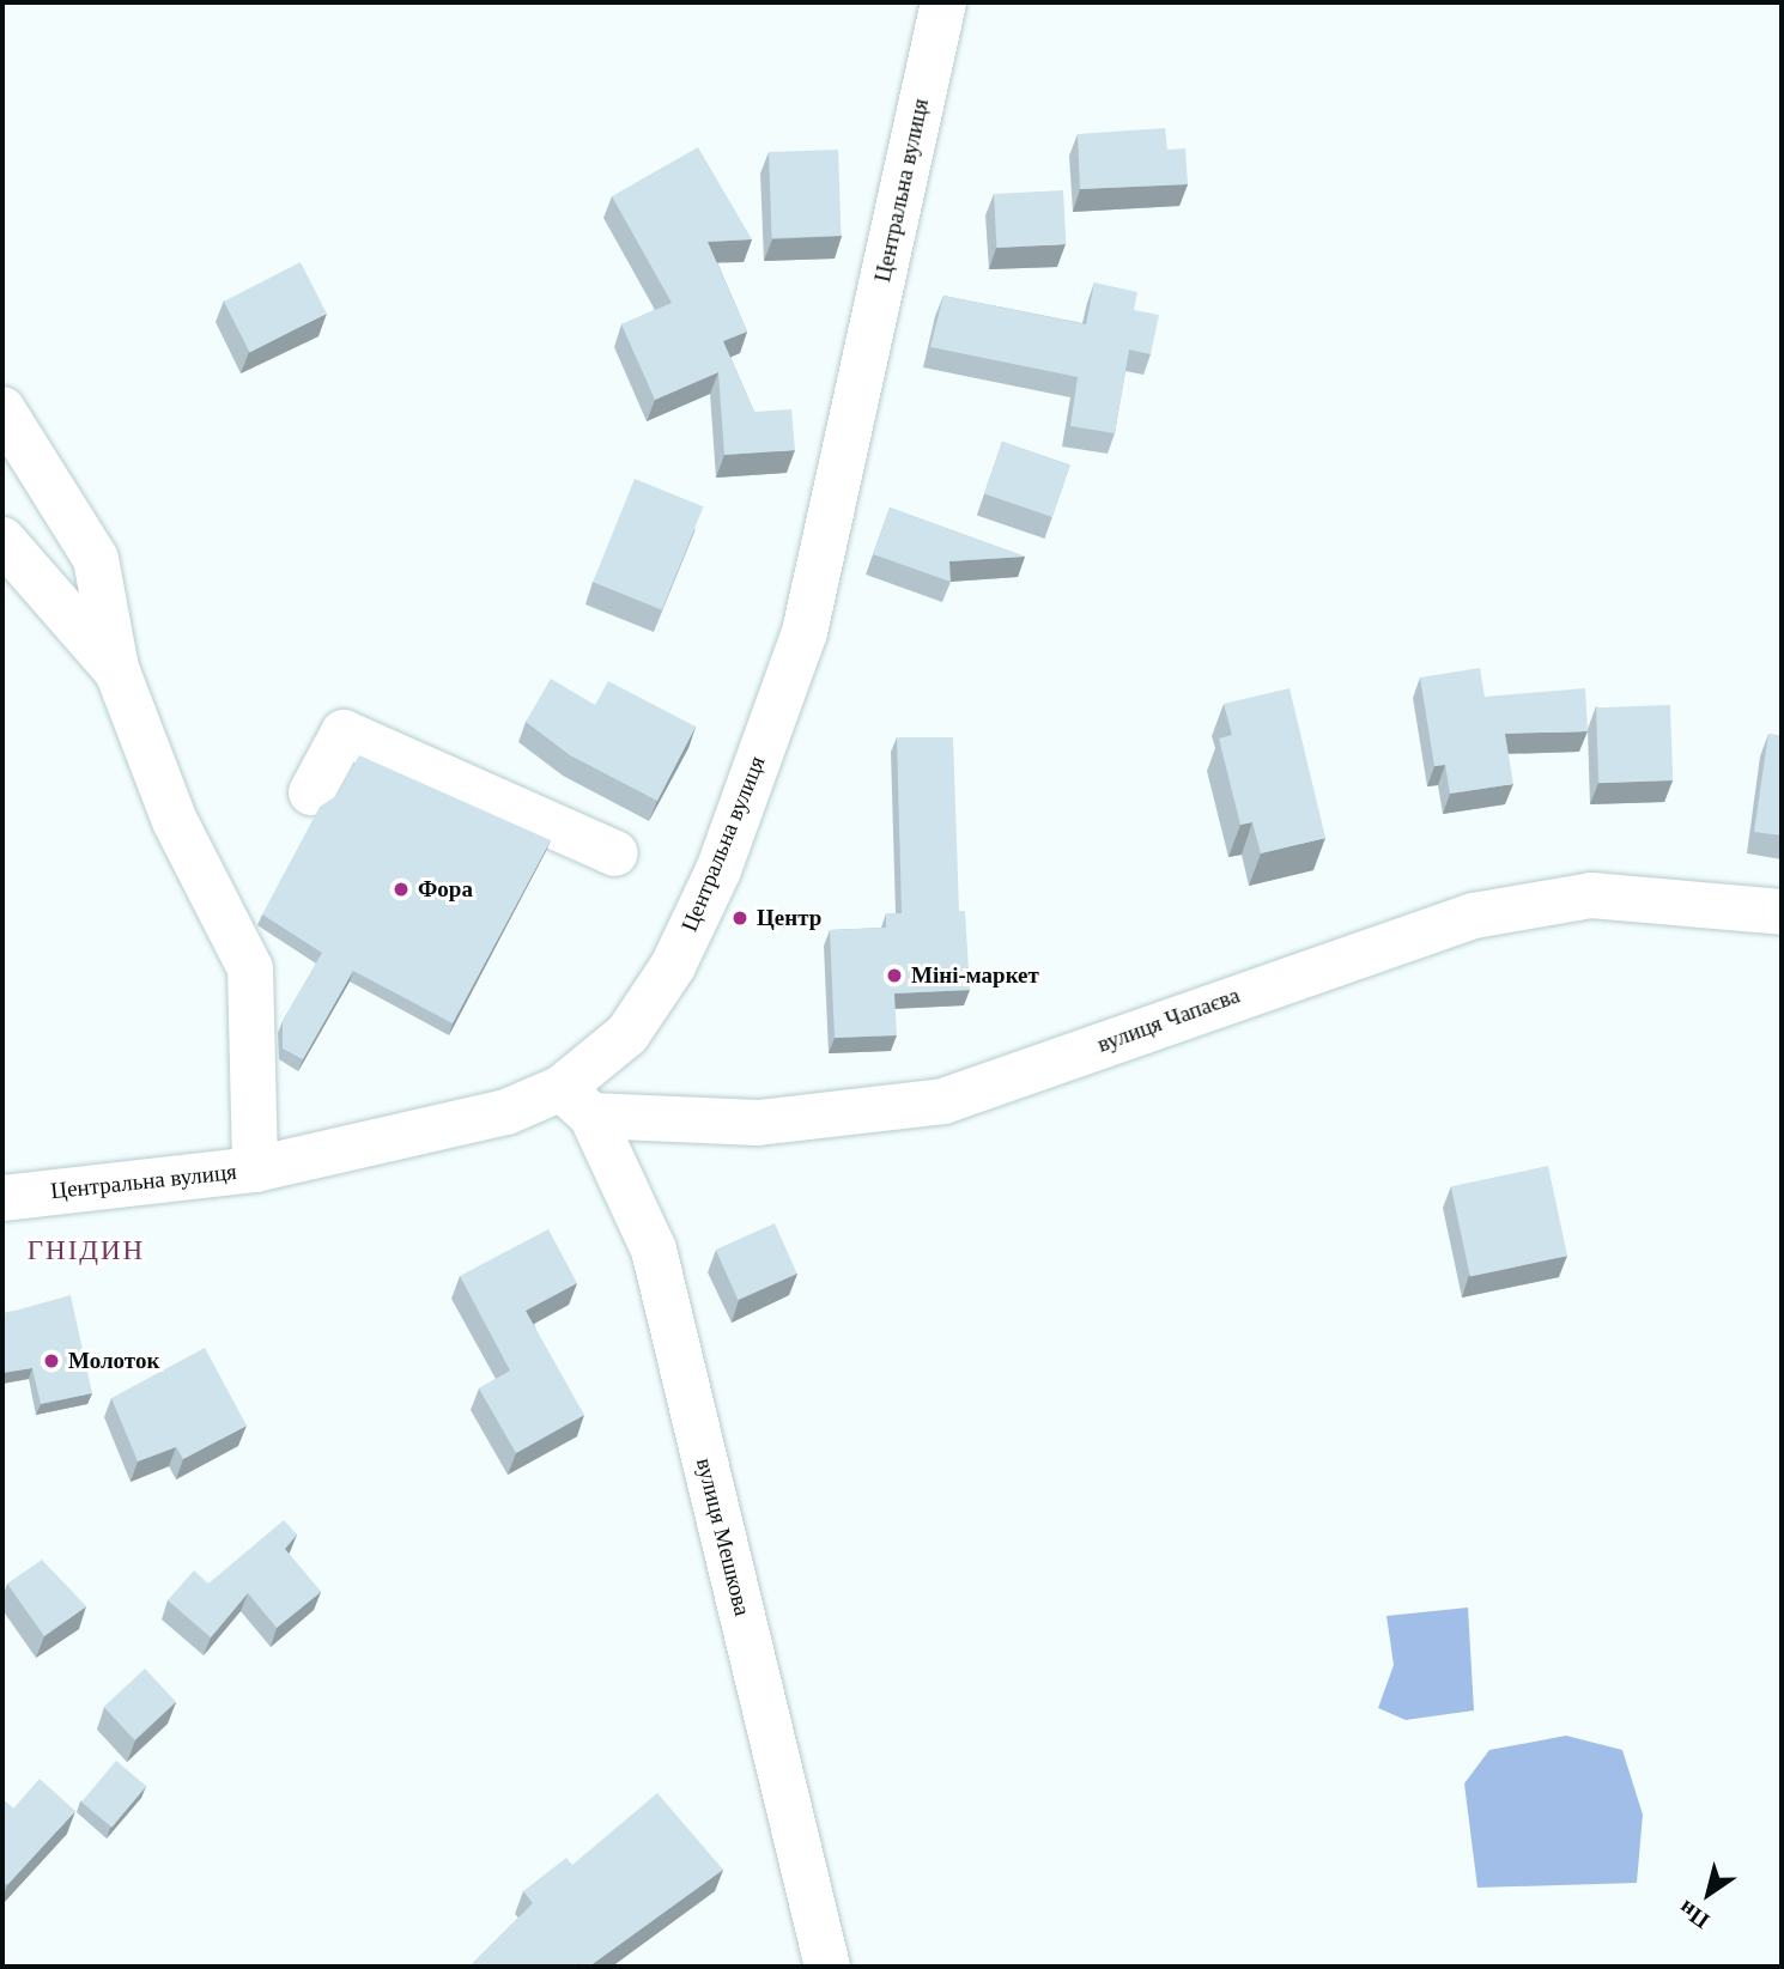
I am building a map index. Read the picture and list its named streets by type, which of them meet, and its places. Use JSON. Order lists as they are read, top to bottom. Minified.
{"streets":{"street":["Центральна вулиця","вулиця Чапаєва","вулиця Мешкова"]},"crossings":[["Центральна вулиця","вулиця Чапаєва"],["Центральна вулиця","вулиця Мешкова"],["вулиця Чапаєва","вулиця Мешкова"]],"districts":["ГНІДИН"],"places":["Фора","Центр","Міні-маркет","Молоток"],"north":"bottom left"}
